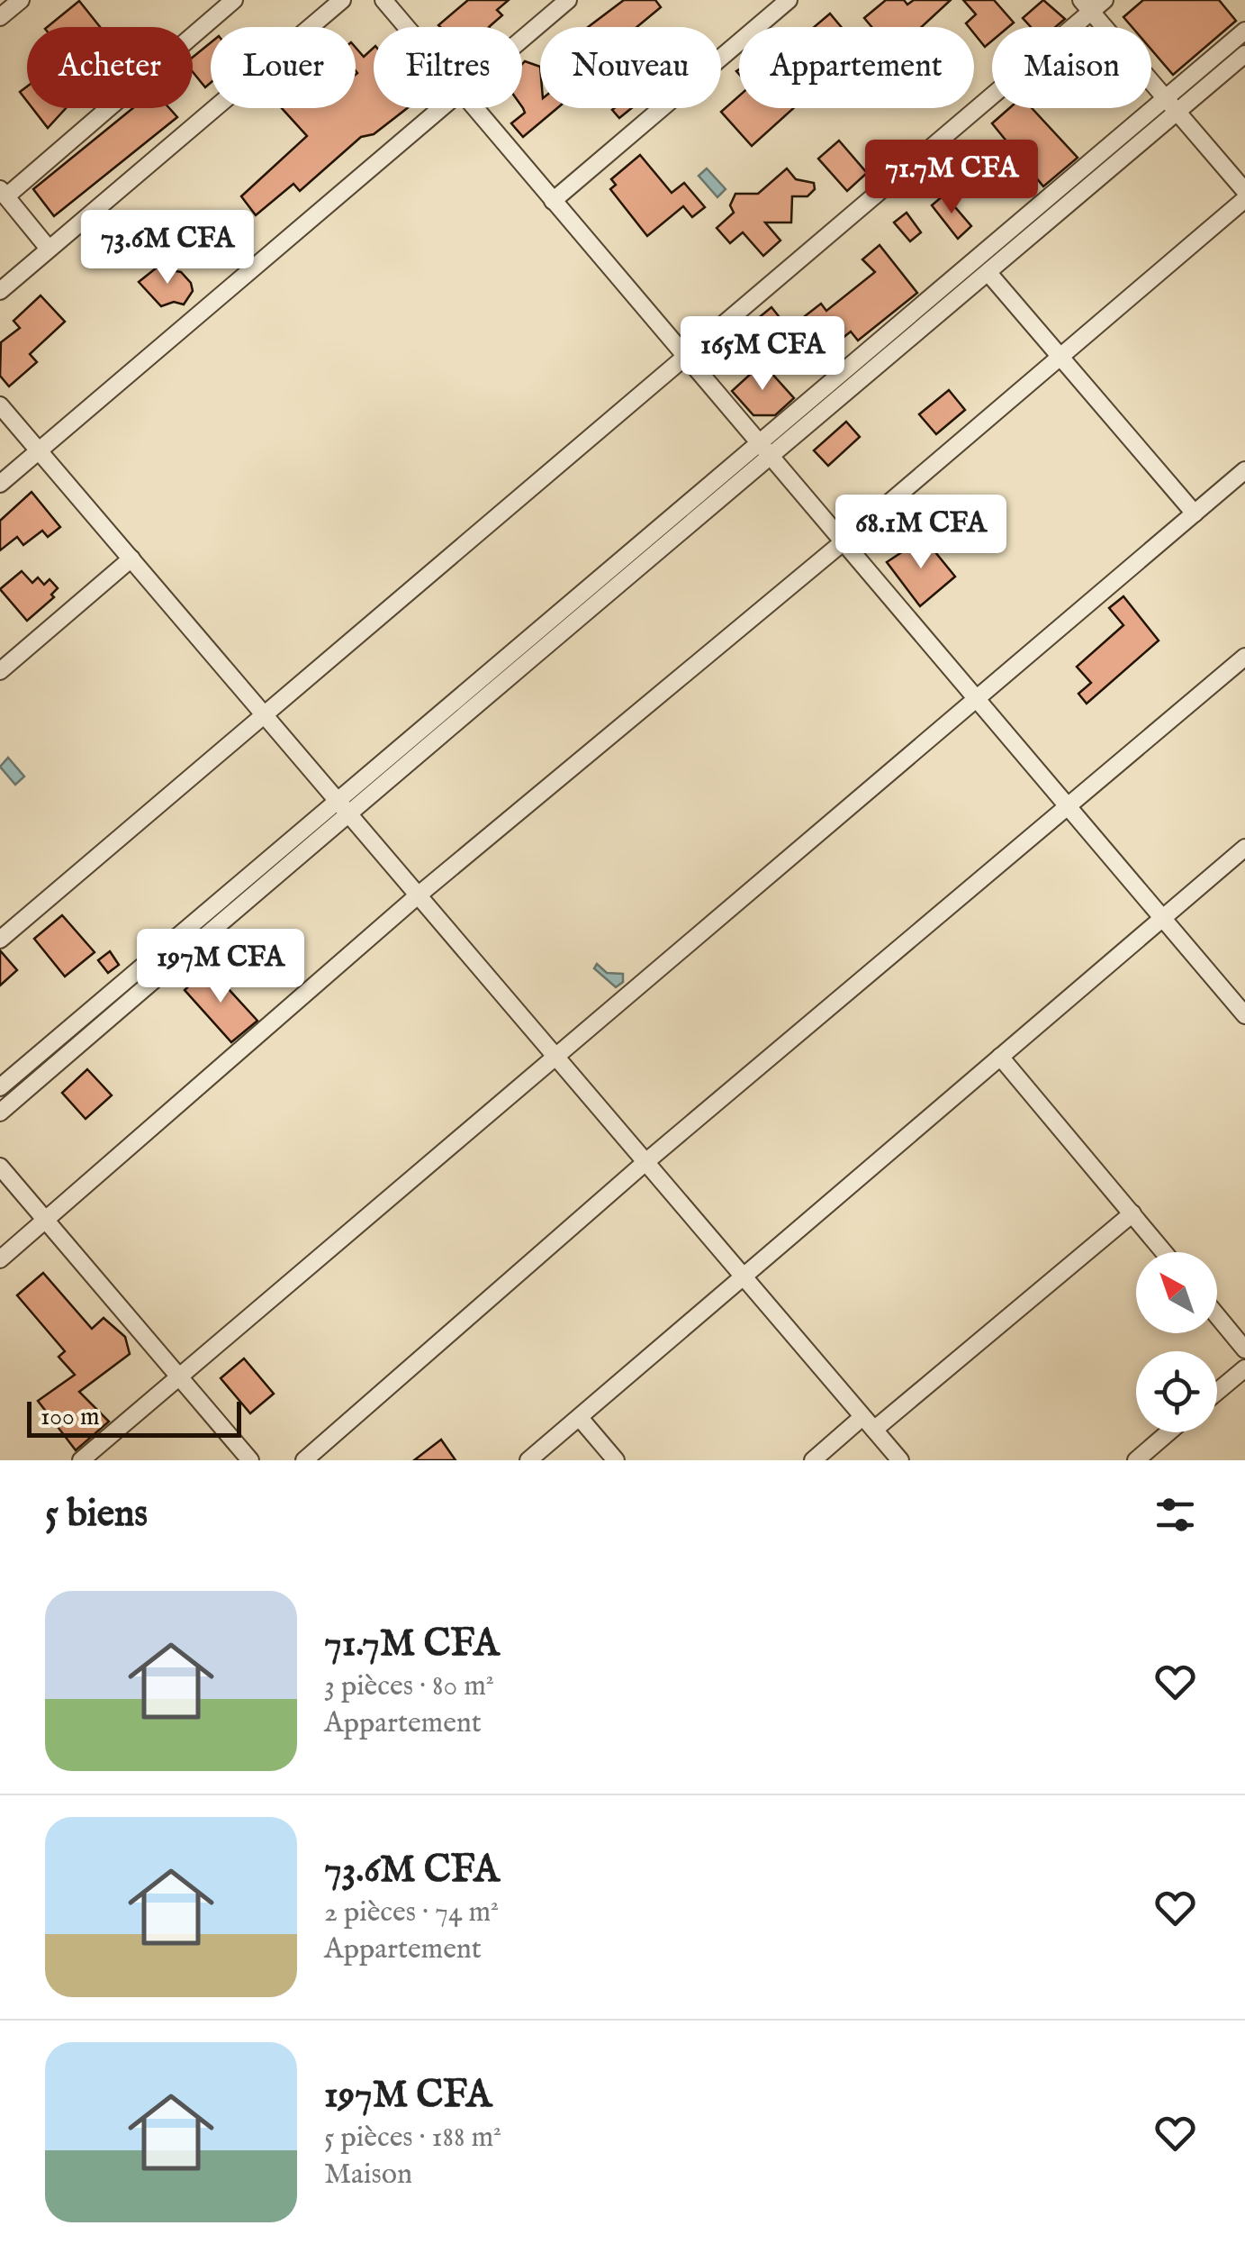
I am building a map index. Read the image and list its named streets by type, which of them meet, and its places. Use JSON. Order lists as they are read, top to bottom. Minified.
{"scale_bar":"100 m","north":"top left","page":{"chip":["Acheter","Louer","Filtres","Nouveau","Appartement","Maison"],"price":["71.7M CFA","73.6M CFA","165M CFA","68.1M CFA","197M CFA"],"scale":"100 m","heading":"5 biens","list":[{"name":"71.7M CFA","note":"3 pièces · 80 m² · Appartement"},{"name":"73.6M CFA","note":"2 pièces · 74 m² · Appartement"},{"name":"197M CFA","note":"5 pièces · 188 m² · Maison"}]}}
